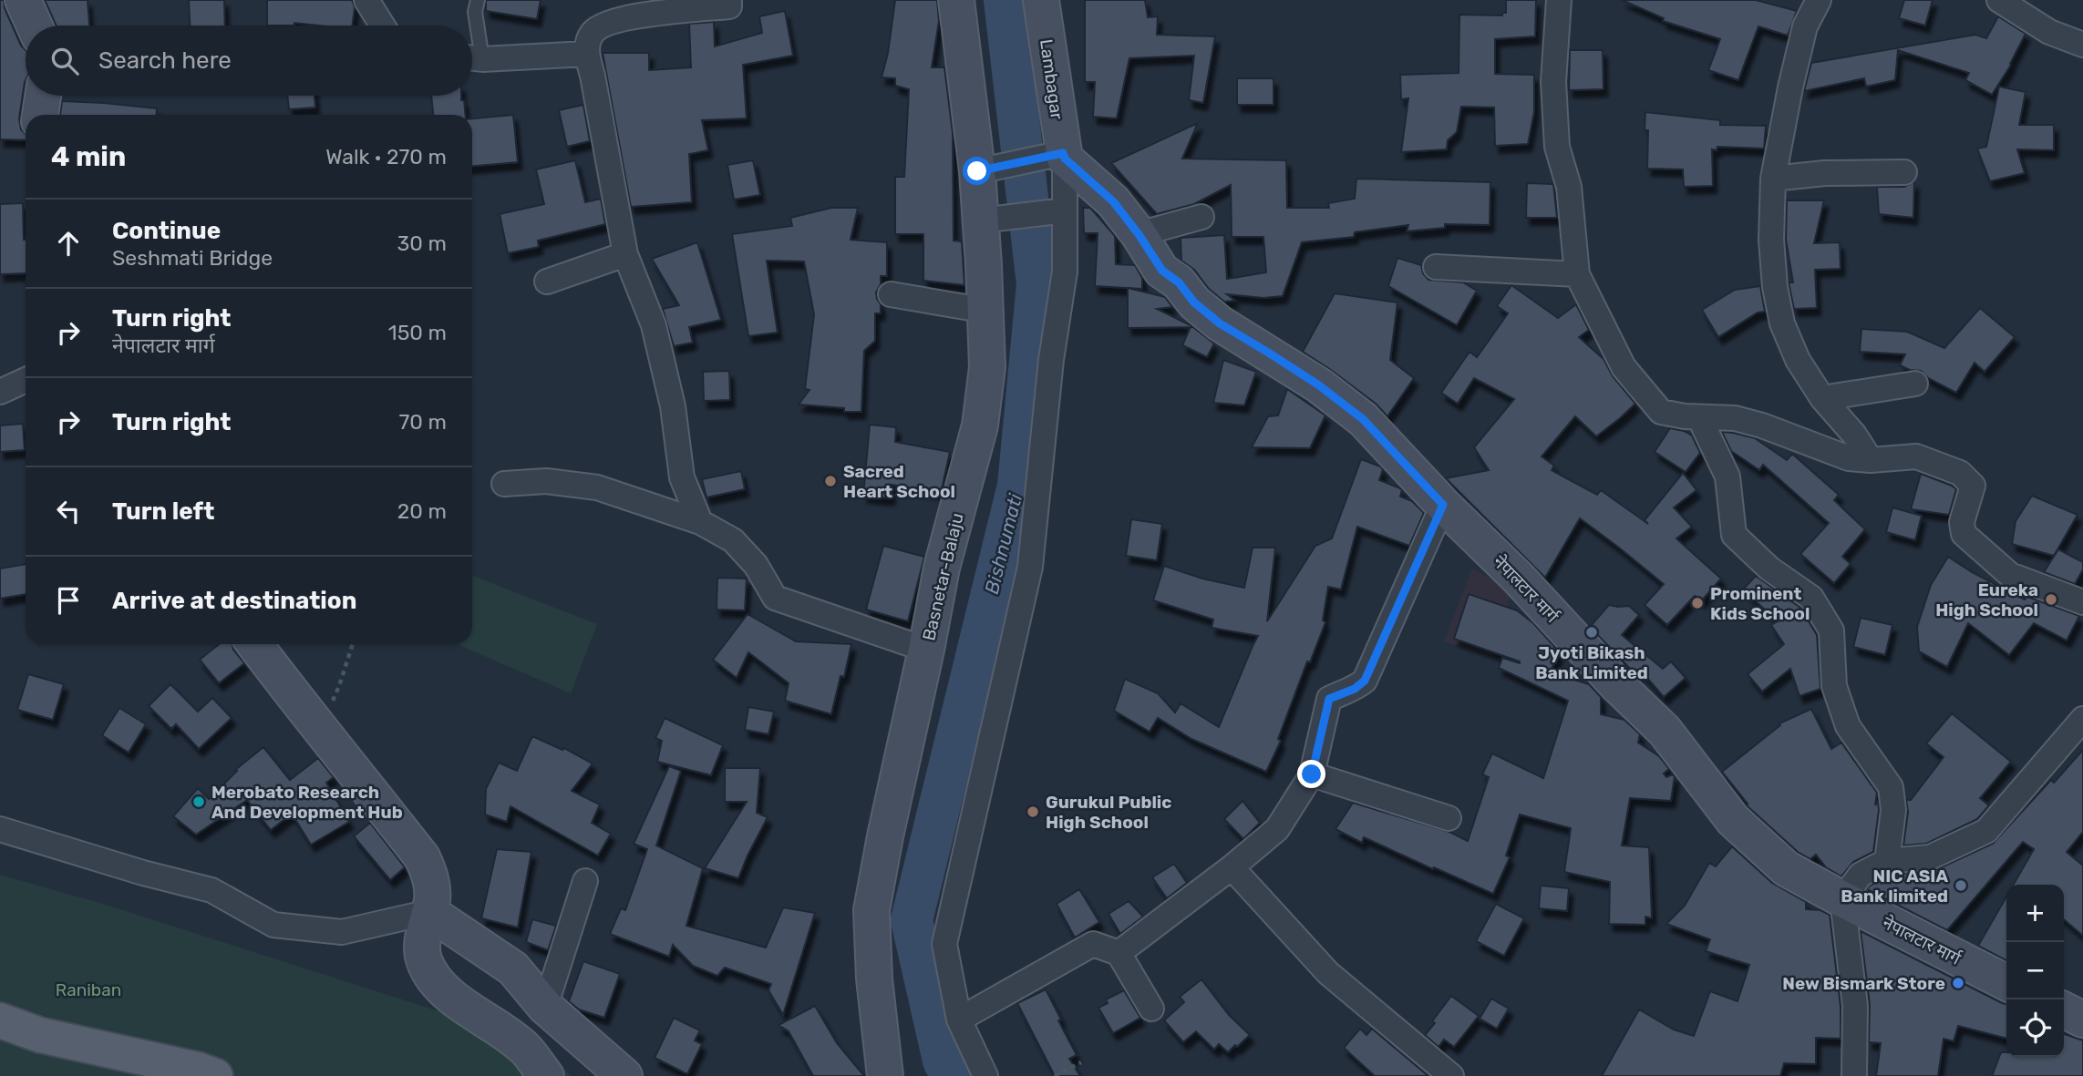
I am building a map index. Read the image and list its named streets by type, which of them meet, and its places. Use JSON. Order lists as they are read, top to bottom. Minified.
{"streets":{"street":["Lambagar","Basnetar-Balaju","नेपालटार मार्ग"]},"crossings":[["Lambagar","नेपालटार मार्ग"]],"water":["Bishnumati"],"parks":["Raniban"],"places":["Sacred Heart School","Eureka High School","Prominent Kids School","Jyoti Bikash Bank Limited","Merobato Research And Development Hub","Gurukul Public High School","NIC ASIA Bank limited","New Bismark Store"],"page":{"search":"Search here","heading":["4 min","Walk · 270 m"],"list":[["Continue","Seshmati Bridge","30 m"],["Turn right","नेपालटार मार्ग","150 m"],["Turn right","70 m"],["Turn left","20 m"],"Arrive at destination"],"map_buttons":["+","−"]}}
